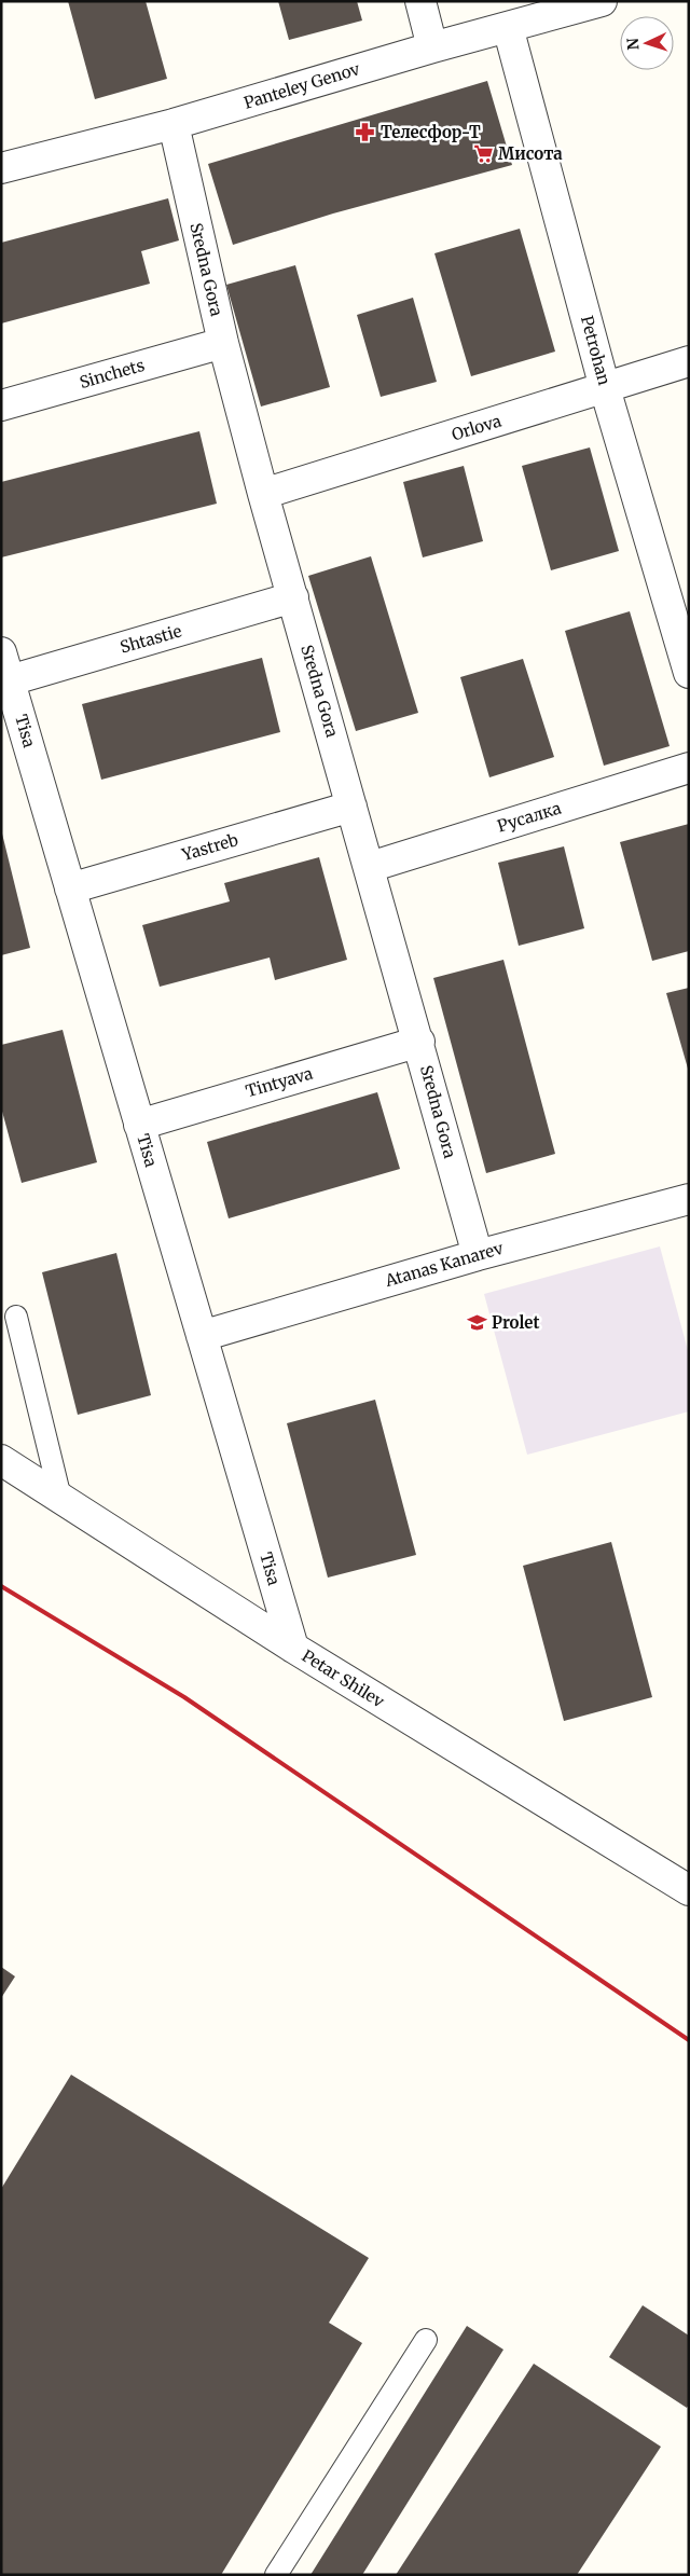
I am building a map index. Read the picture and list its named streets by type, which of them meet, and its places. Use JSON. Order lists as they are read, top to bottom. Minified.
{"streets":{"street":["Panteley Genov","Sredna Gora","Petrohan","Sinchets","Orlova","Shtastie","Tisa","Русалка","Yastreb","Tintyava","Atanas Kanarev","Petar Shilev"]},"crossings":[["Panteley Genov","Sredna Gora"],["Panteley Genov","Petrohan"],["Sredna Gora","Sinchets"],["Sredna Gora","Orlova"],["Sredna Gora","Shtastie"],["Sredna Gora","Русалка"],["Sredna Gora","Yastreb"],["Sredna Gora","Tintyava"],["Sredna Gora","Atanas Kanarev"],["Petrohan","Orlova"],["Shtastie","Tisa"],["Tisa","Yastreb"],["Tisa","Tintyava"],["Tisa","Atanas Kanarev"],["Tisa","Petar Shilev"]],"places":{"pharmacy":["Телесфор-Т"],"supermarket":["Мисота"],"school or university":["Prolet"]},"north":"left"}
